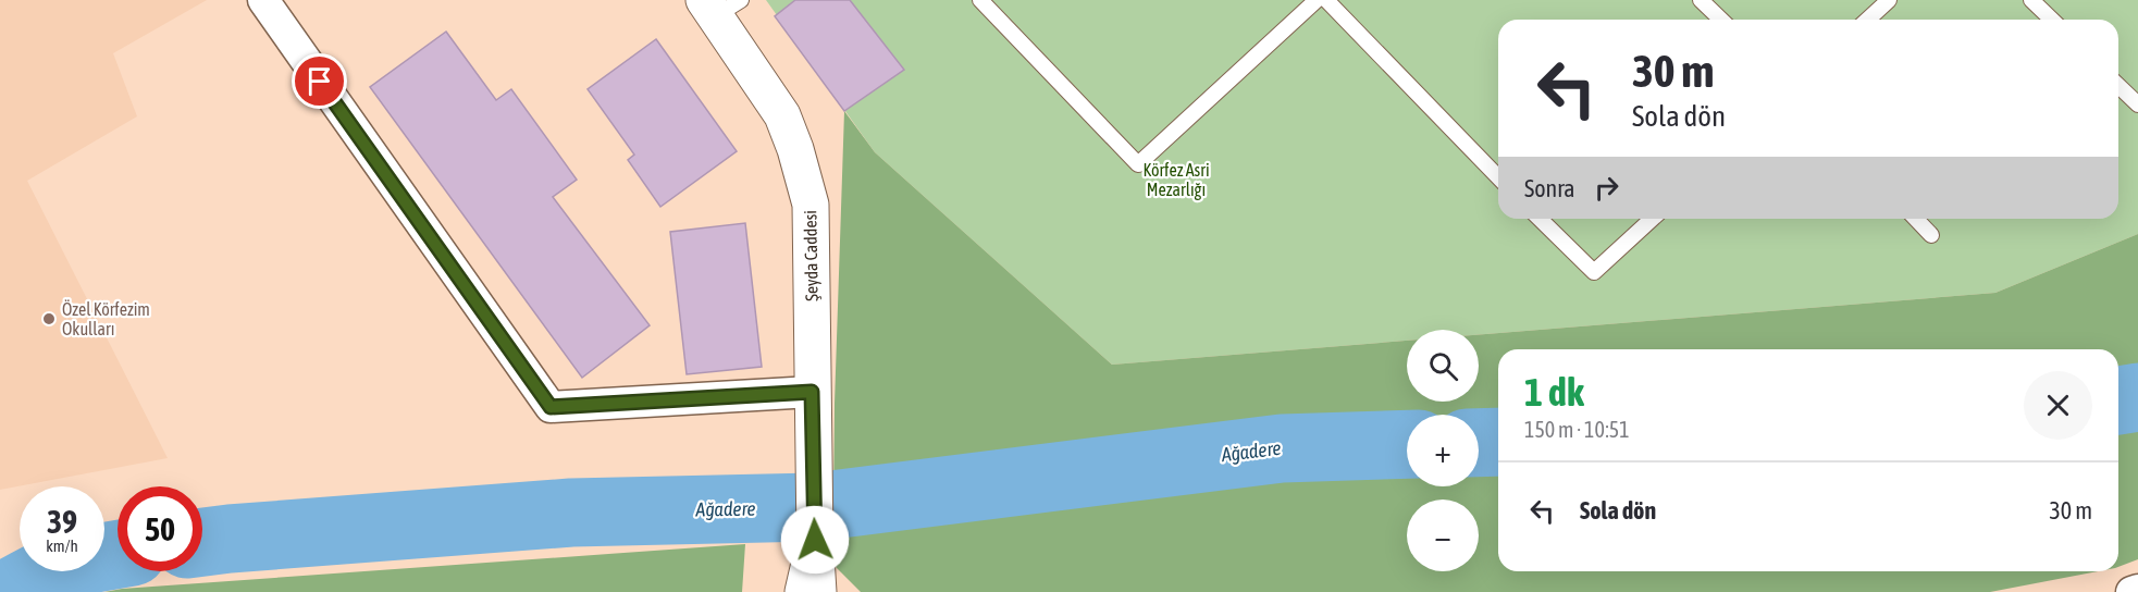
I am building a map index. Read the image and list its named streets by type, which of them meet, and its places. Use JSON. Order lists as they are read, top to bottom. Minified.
{"streets":{"main road":["Şeyda Caddesi"]},"water":["Ağadere"],"parks":["Körfez Asri Mezarlığı"],"places":["Özel Körfezim Okulları"],"page":{"turn":["30 m","Sola dön"],"then":"Sonra","map_buttons":["+","−"],"heading":["1 dk","150 m · 10:51"],"list":[{"name":"Sola dön","value":"30 m"}],"speed":"39 km/h","limit":"50"}}
